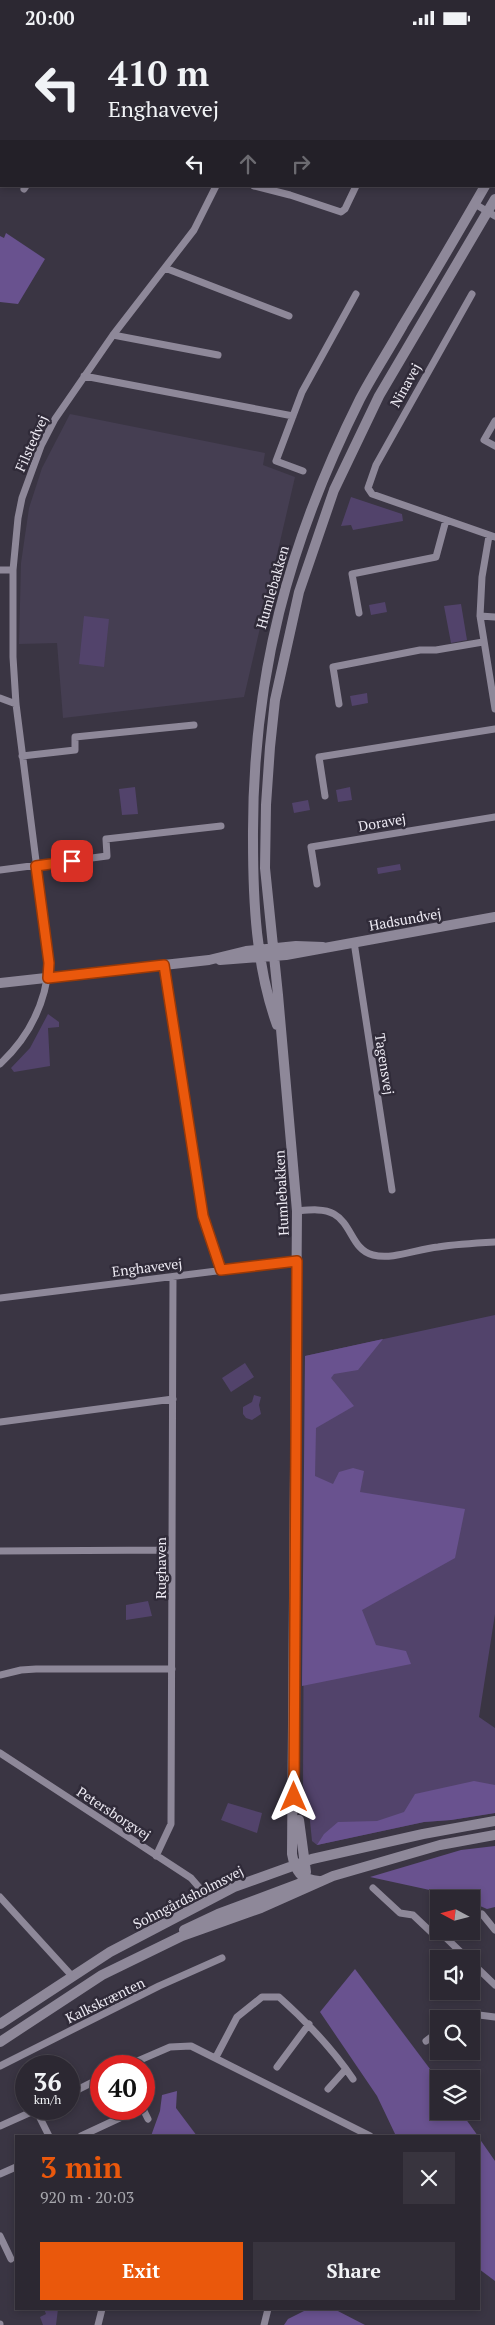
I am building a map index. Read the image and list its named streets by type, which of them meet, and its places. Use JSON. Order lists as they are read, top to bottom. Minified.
{"streets":{"street":["Ninavej","Filstedvej","Humlebakken","Doravej","Hadsundvej","Tagensvej","Enghavevej","Rughaven","Petersborgvej","Sohngårdsholmsvej","Kalkskrænten"]},"crossings":[["Filstedvej","Hadsundvej"],["Humlebakken","Hadsundvej"],["Humlebakken","Enghavevej"],["Humlebakken","Sohngårdsholmsvej"],["Hadsundvej","Tagensvej"],["Enghavevej","Rughaven"],["Rughaven","Petersborgvej"],["Petersborgvej","Sohngårdsholmsvej"]],"north":"left","page":{"status":"20:00","turn":["410 m","Enghavevej"],"speed":"36 km/h","limit":"40","heading":["3 min","920 m · 20:03"],"buttons":["Exit","Share"]}}
